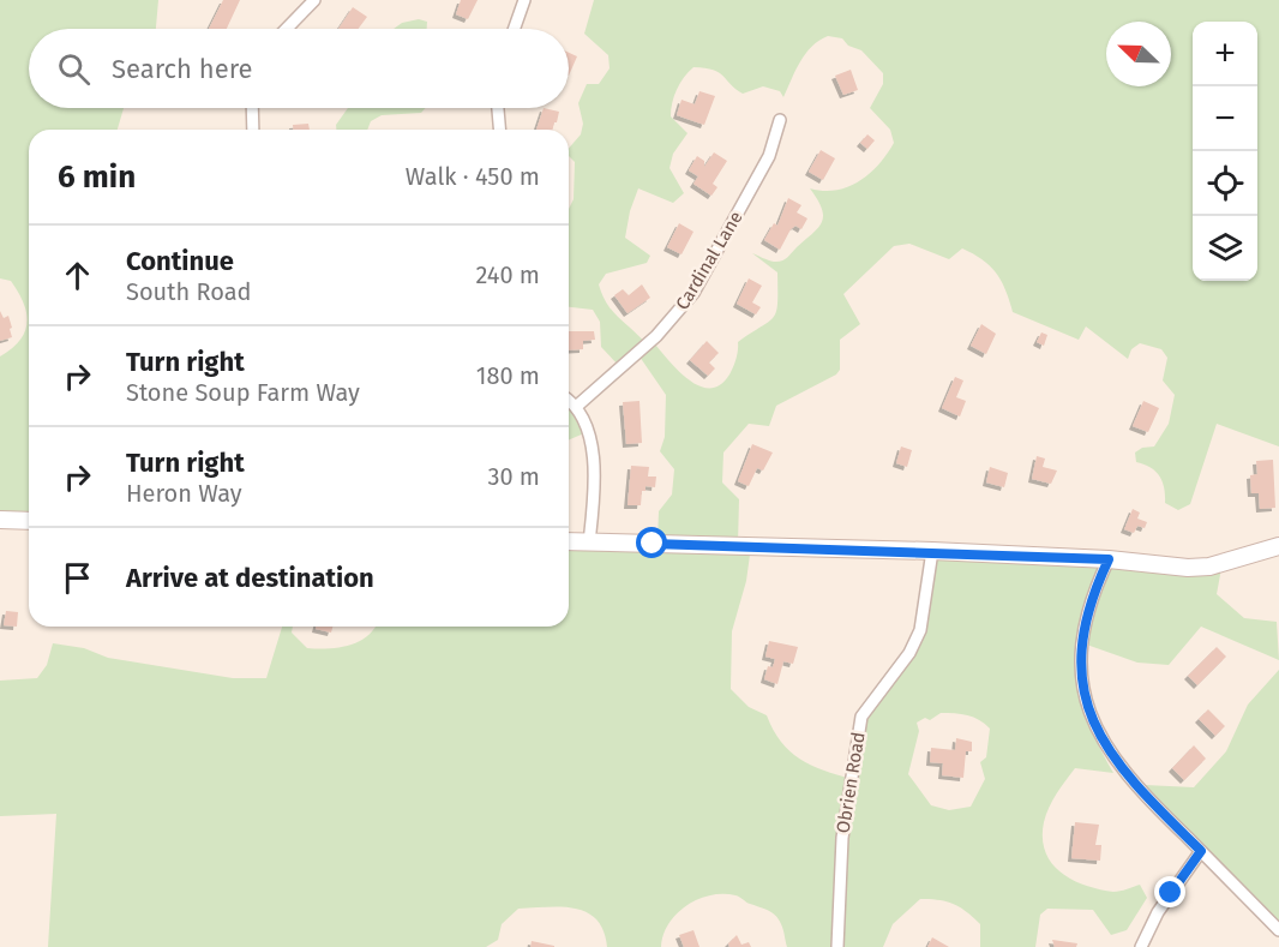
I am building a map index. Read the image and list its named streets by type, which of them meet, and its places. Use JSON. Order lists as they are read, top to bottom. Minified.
{"streets":{"street":["Cardinal Lane","Obrien Road"]},"north":"top left","page":{"map_buttons":["+","−"],"search":"Search here","heading":["6 min","Walk · 450 m"],"list":[["Continue","South Road","240 m"],["Turn right","Stone Soup Farm Way","180 m"],["Turn right","Heron Way","30 m"],"Arrive at destination"]}}
